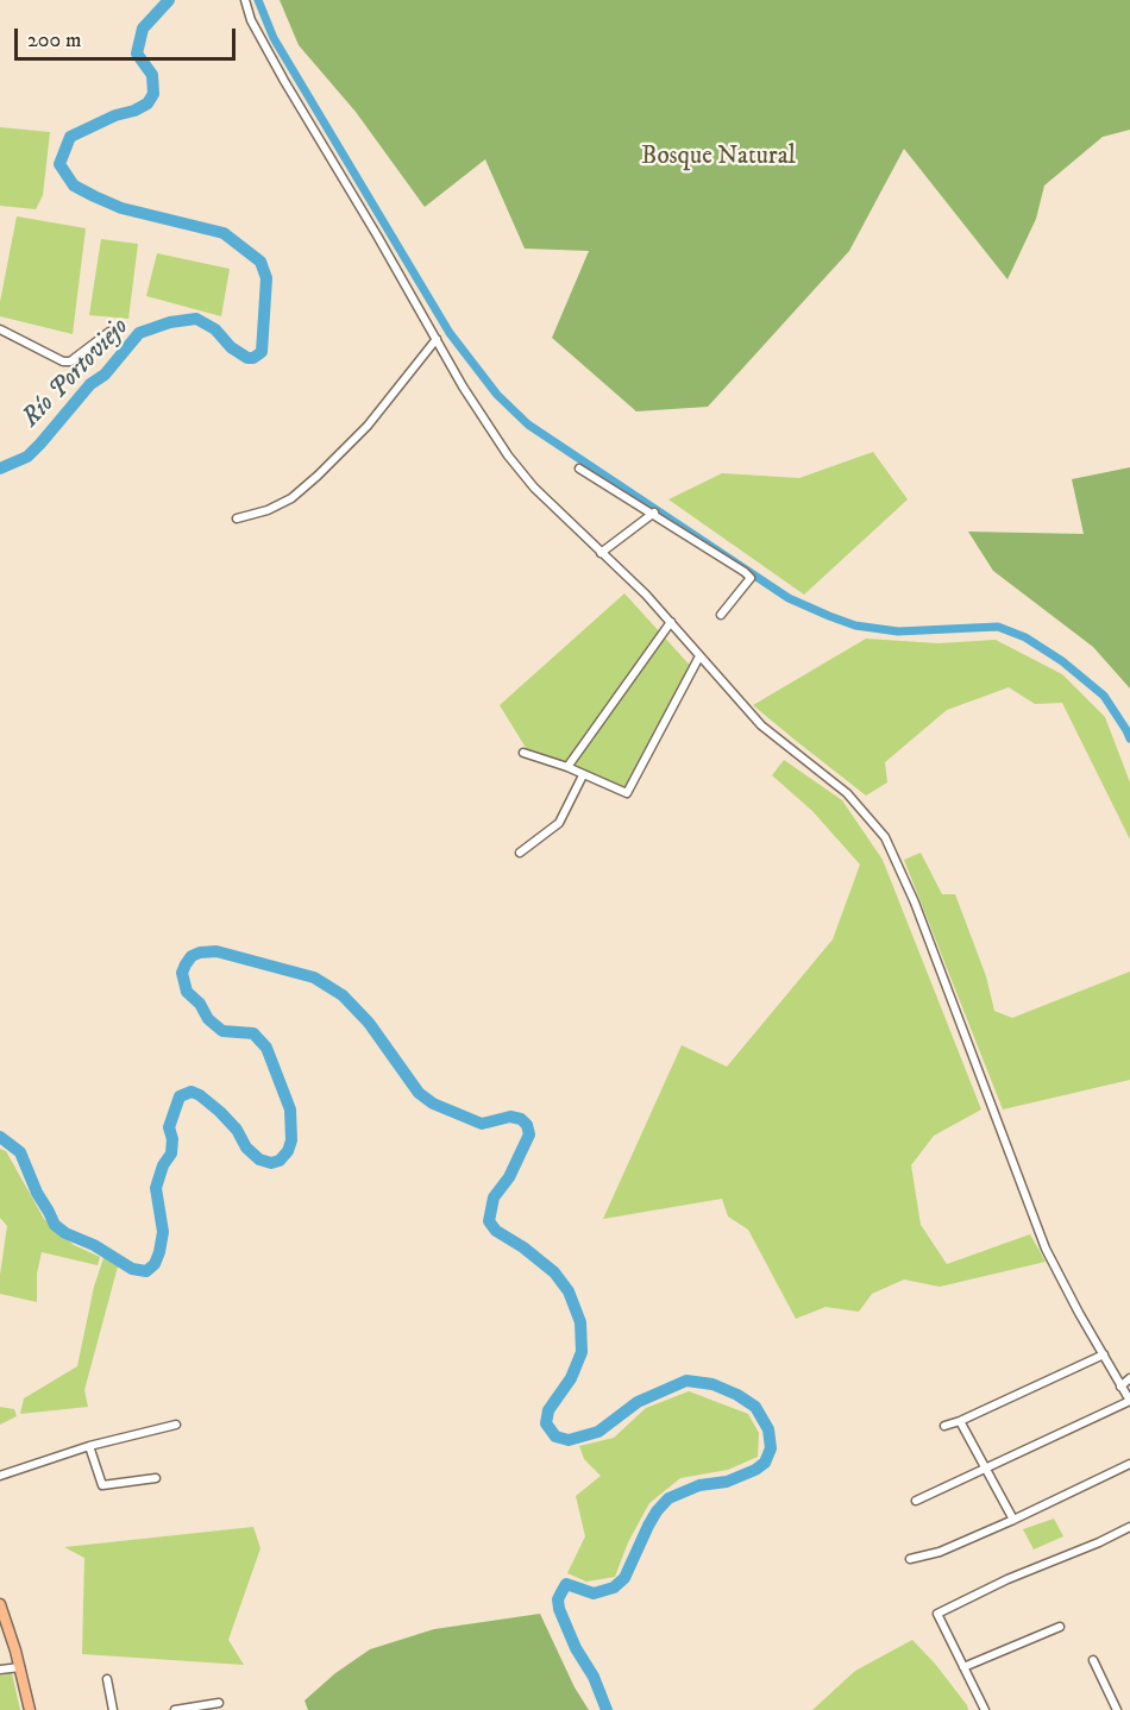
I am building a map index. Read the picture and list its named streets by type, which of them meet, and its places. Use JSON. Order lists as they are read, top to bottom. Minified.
{"water":["Río Portoviejo"],"parks":["Bosque Natural"],"scale_bar":"200 m"}
